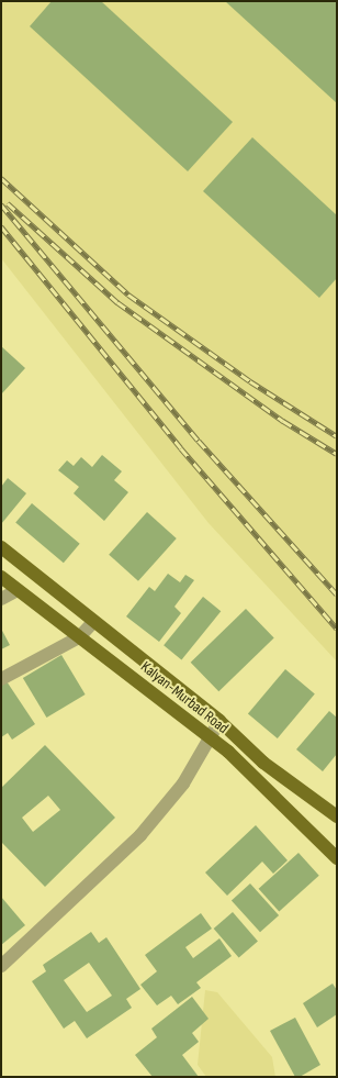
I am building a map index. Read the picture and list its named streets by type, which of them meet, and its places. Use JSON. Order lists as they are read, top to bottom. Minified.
{"streets":{"main road":["Kalyan-Murbad Road"]}}
